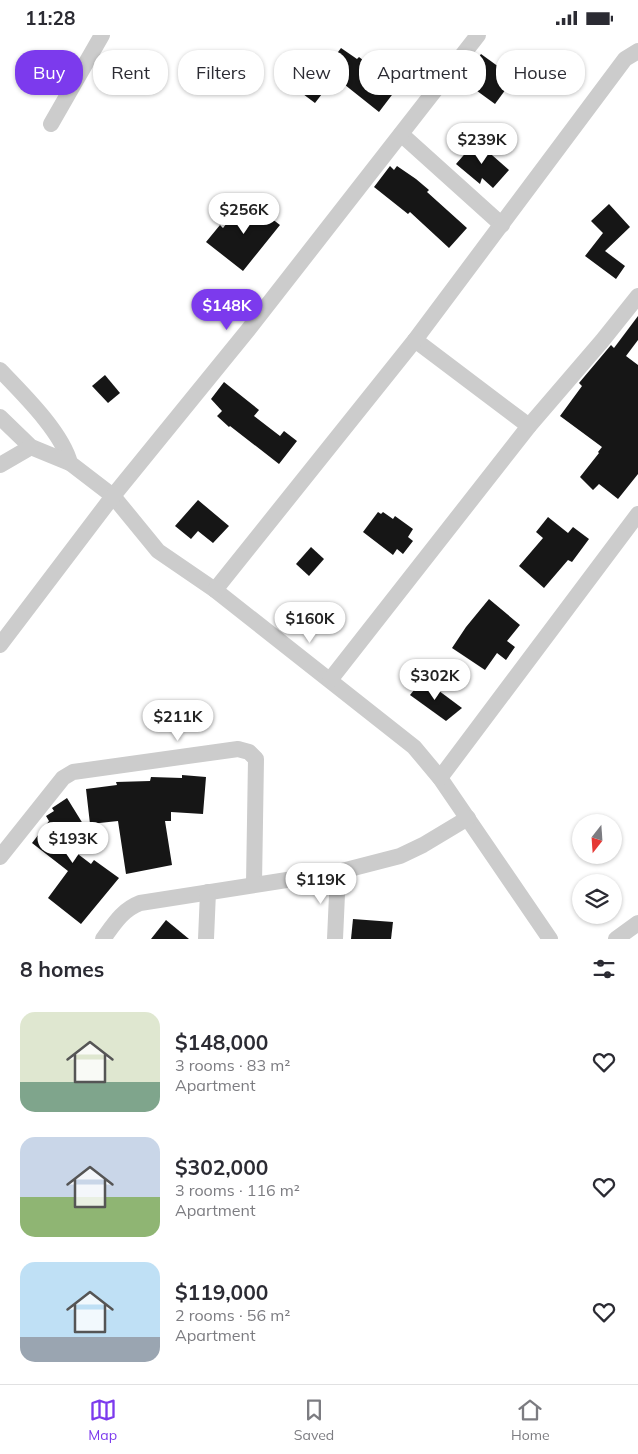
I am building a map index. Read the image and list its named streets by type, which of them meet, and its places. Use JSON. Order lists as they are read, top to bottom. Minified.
{"north":"bottom","page":{"status":"11:28","chip":["Buy","Rent","Filters","New","Apartment","House"],"price":["$239K","$256K","$148K","$160K","$302K","$211K","$193K","$119K"],"heading":"8 homes","list":[{"name":"$148,000","note":"3 rooms · 83 m² · Apartment"},{"name":"$302,000","note":"3 rooms · 116 m² · Apartment"},{"name":"$119,000","note":"2 rooms · 56 m² · Apartment"}],"tabs":["Map","Saved","Home"]}}
